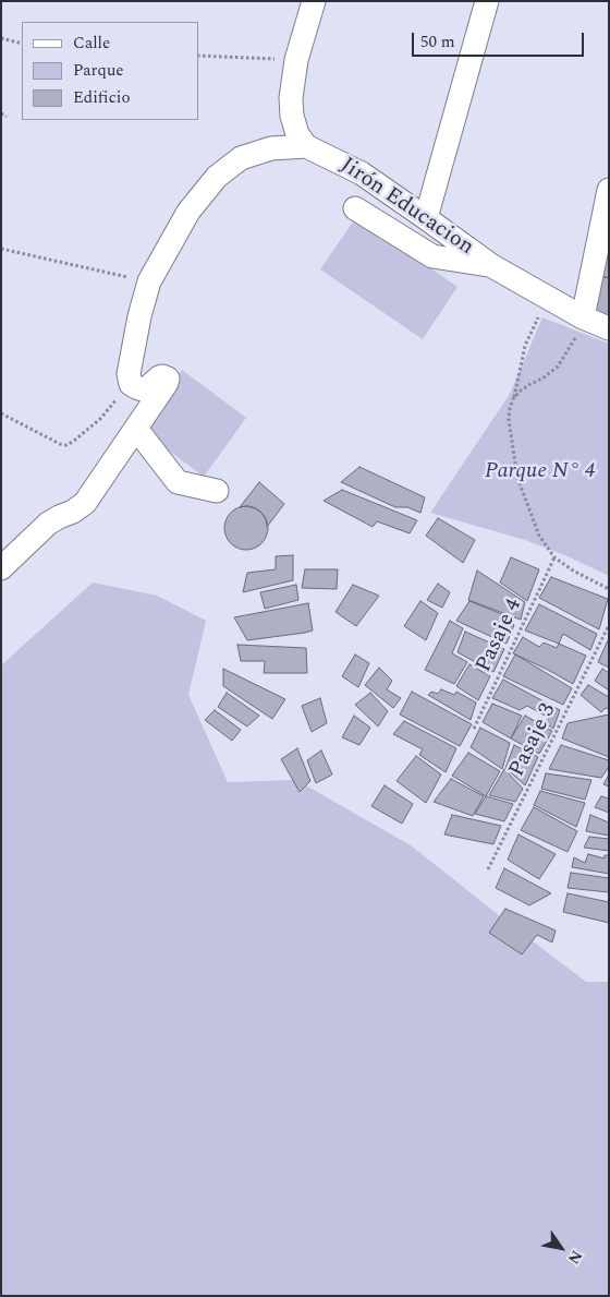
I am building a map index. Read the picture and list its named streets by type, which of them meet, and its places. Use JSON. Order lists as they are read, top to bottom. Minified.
{"streets":{"street":["Jirón Educacion"],"path":["Pasaje 4","Pasaje 3"]},"parks":["Parque N° 4"],"legend":["Calle","Parque","Edificio"],"scale_bar":"50 m","north":"bottom right"}
